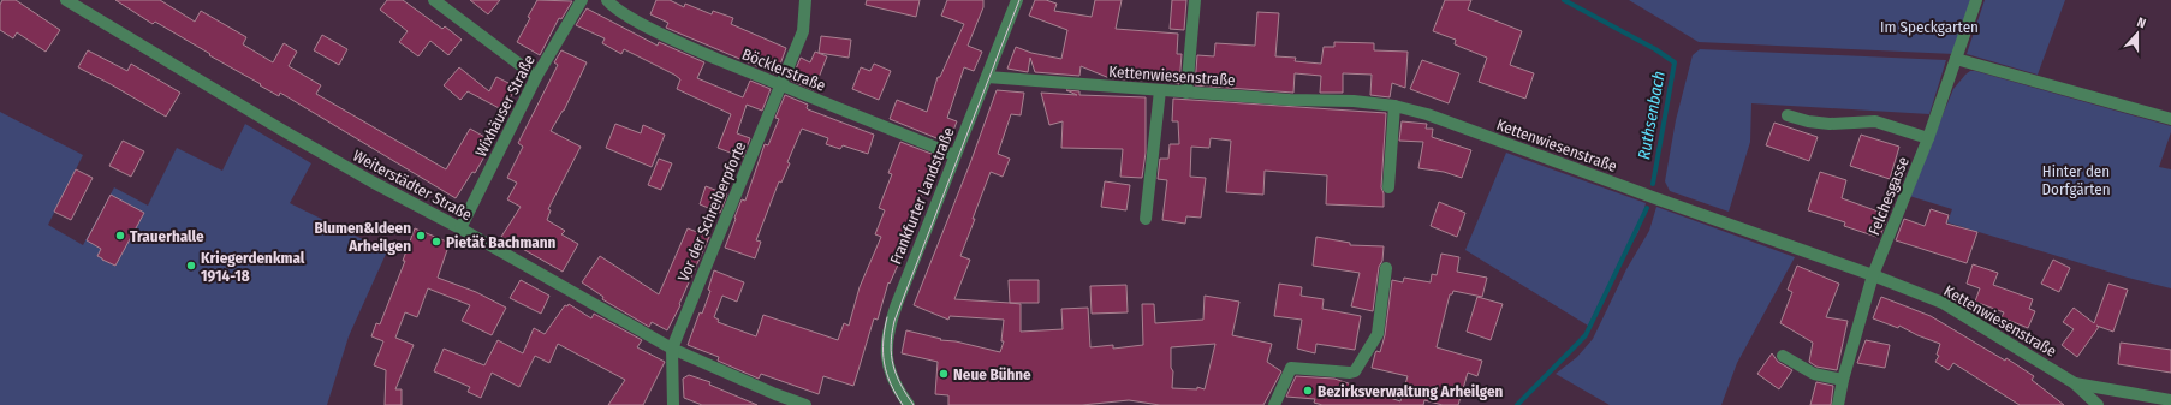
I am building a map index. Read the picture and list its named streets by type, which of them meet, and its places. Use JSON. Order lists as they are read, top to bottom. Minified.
{"streets":{"street":["Böcklerstraße","Kettenwiesenstraße","Wixhäuser Straße","Weiterstädter Straße","Frankfurter Landstraße","Felchesgasse","Vor der Schreiberpforte"]},"crossings":[["Böcklerstraße","Frankfurter Landstraße"],["Böcklerstraße","Vor der Schreiberpforte"],["Kettenwiesenstraße","Frankfurter Landstraße"],["Kettenwiesenstraße","Felchesgasse"],["Wixhäuser Straße","Weiterstädter Straße"],["Weiterstädter Straße","Vor der Schreiberpforte"]],"water":["Ruthsenbach"],"parks":["Im Speckgarten","Hinter den Dorfgärten"],"places":["Trauerhalle","Blumen&Ideen Arheilgen","Pietät Bachmann","Kriegerdenkmal 1914-18","Neue Bühne","Bezirksverwaltung Arheilgen"],"north":"top"}
